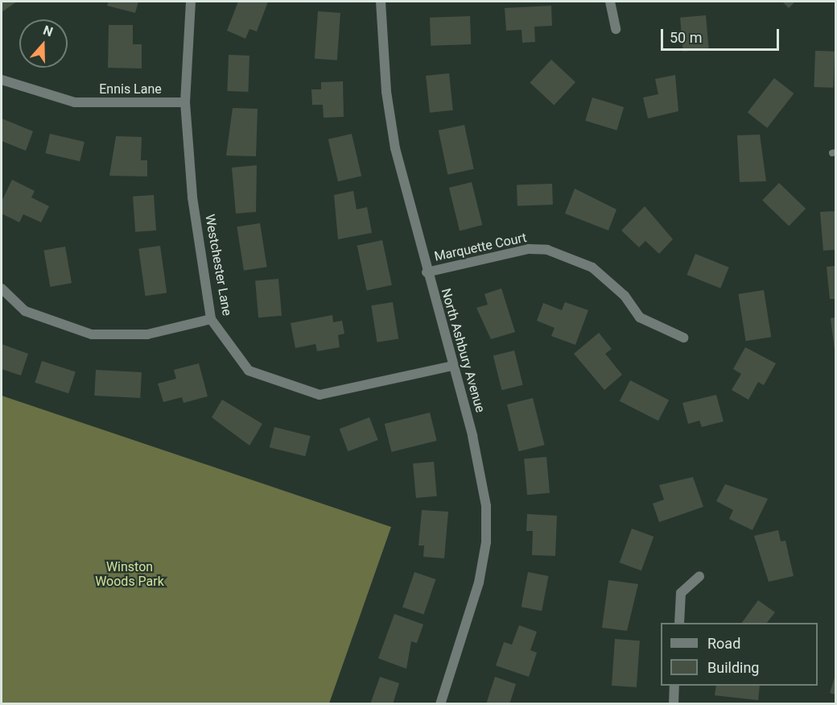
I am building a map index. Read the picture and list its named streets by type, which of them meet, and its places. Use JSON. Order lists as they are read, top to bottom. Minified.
{"streets":{"street":["Ennis Lane","Marquette Court","Westchester Lane","North Ashbury Avenue"]},"crossings":[["Ennis Lane","Westchester Lane"],["Marquette Court","North Ashbury Avenue"],["Westchester Lane","North Ashbury Avenue"]],"parks":["Winston Woods Park"],"legend":["Road","Building"],"scale_bar":"50 m","north":"top"}
